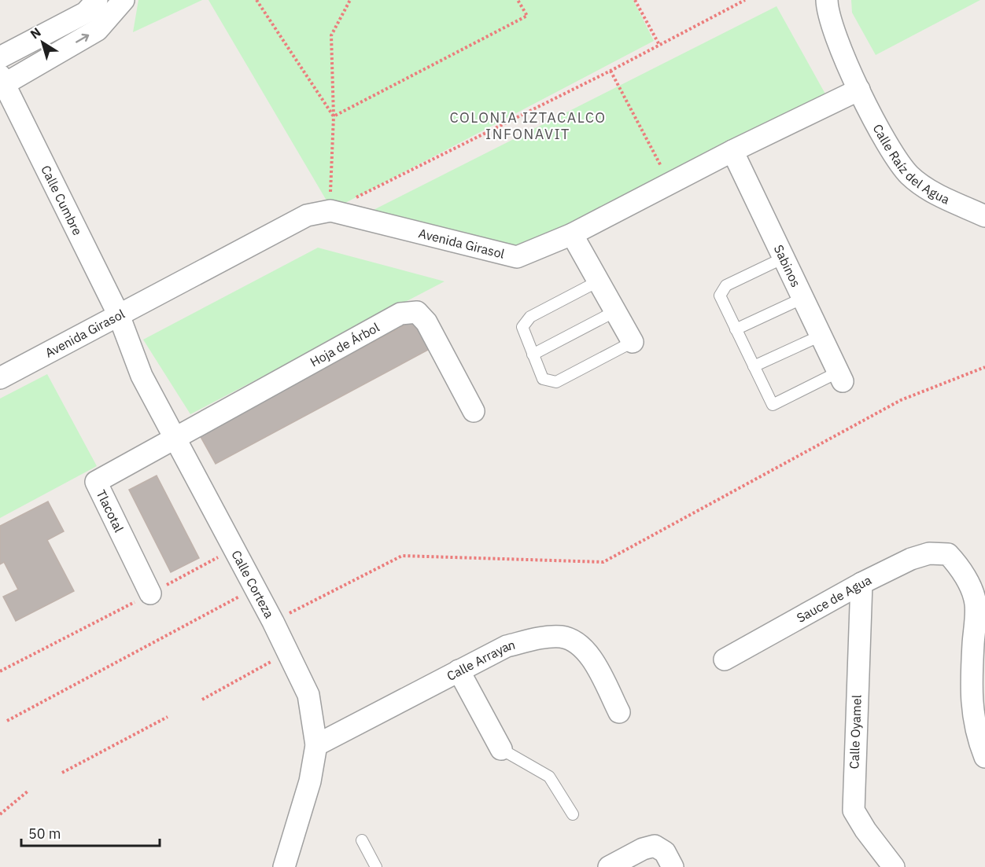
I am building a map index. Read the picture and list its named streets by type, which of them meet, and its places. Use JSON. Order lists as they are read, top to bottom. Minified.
{"streets":{"street":["Calle Raíz del Agua","Calle Cumbre","Avenida Girasol","Sabinos","Hoja de Árbol","Tlacotal","Calle Corteza","Sauce de Agua","Calle Arrayan","Calle Oyamel"]},"crossings":[["Calle Raíz del Agua","Avenida Girasol"],["Calle Cumbre","Avenida Girasol"],["Calle Cumbre","Calle Corteza"],["Avenida Girasol","Sabinos"],["Avenida Girasol","Calle Corteza"],["Hoja de Árbol","Tlacotal"],["Hoja de Árbol","Calle Corteza"],["Tlacotal","Calle Corteza"],["Calle Corteza","Calle Arrayan"],["Sauce de Agua","Calle Oyamel"]],"districts":["COLONIA IZTACALCO INFONAVIT"],"scale_bar":"50 m","north":"top left"}
